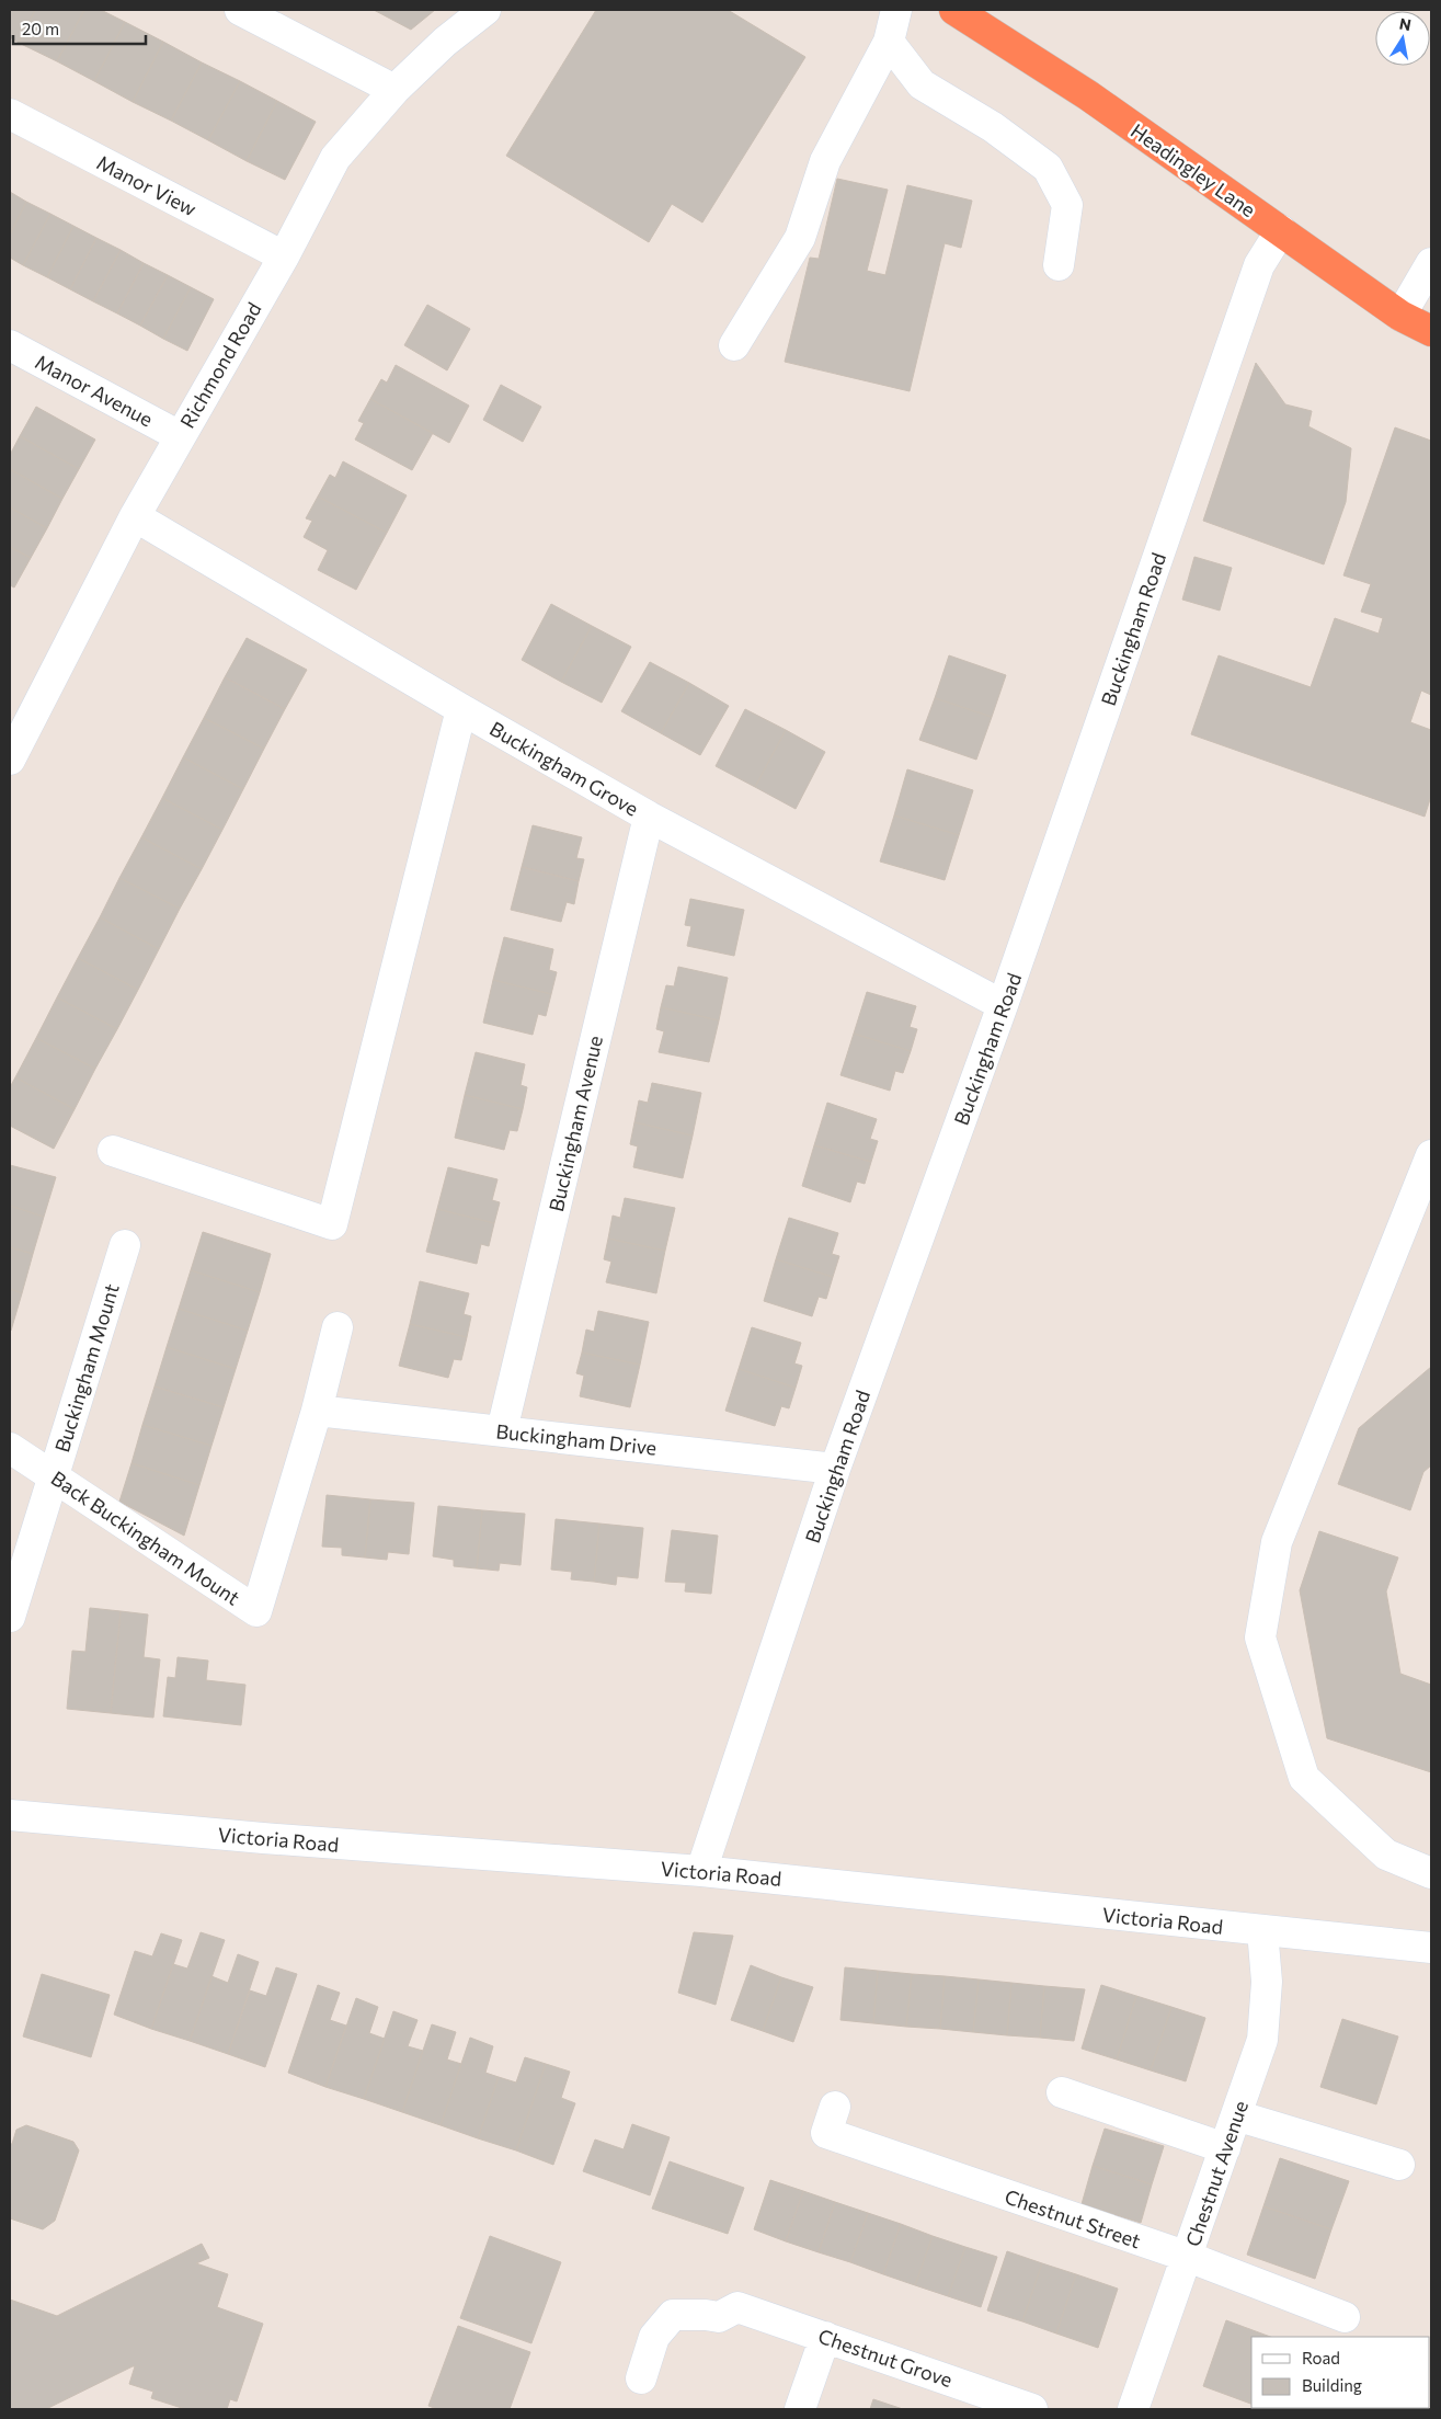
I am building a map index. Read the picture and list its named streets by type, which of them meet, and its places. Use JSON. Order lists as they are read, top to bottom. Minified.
{"streets":{"highway":["Headingley Lane"],"street":["Manor View","Richmond Road","Manor Avenue","Buckingham Road","Buckingham Grove","Buckingham Avenue","Buckingham Mount","Buckingham Drive","Back Buckingham Mount","Victoria Road","Chestnut Avenue","Chestnut Street","Chestnut Grove"]},"crossings":[["Headingley Lane","Buckingham Road"],["Manor View","Richmond Road"],["Richmond Road","Manor Avenue"],["Richmond Road","Buckingham Grove"],["Buckingham Road","Buckingham Grove"],["Buckingham Road","Buckingham Drive"],["Buckingham Road","Victoria Road"],["Buckingham Grove","Buckingham Avenue"],["Buckingham Avenue","Buckingham Drive"],["Buckingham Mount","Back Buckingham Mount"],["Buckingham Drive","Back Buckingham Mount"],["Victoria Road","Chestnut Avenue"],["Chestnut Avenue","Chestnut Street"]],"legend":["Road","Building"],"scale_bar":"20 m","north":"top"}
